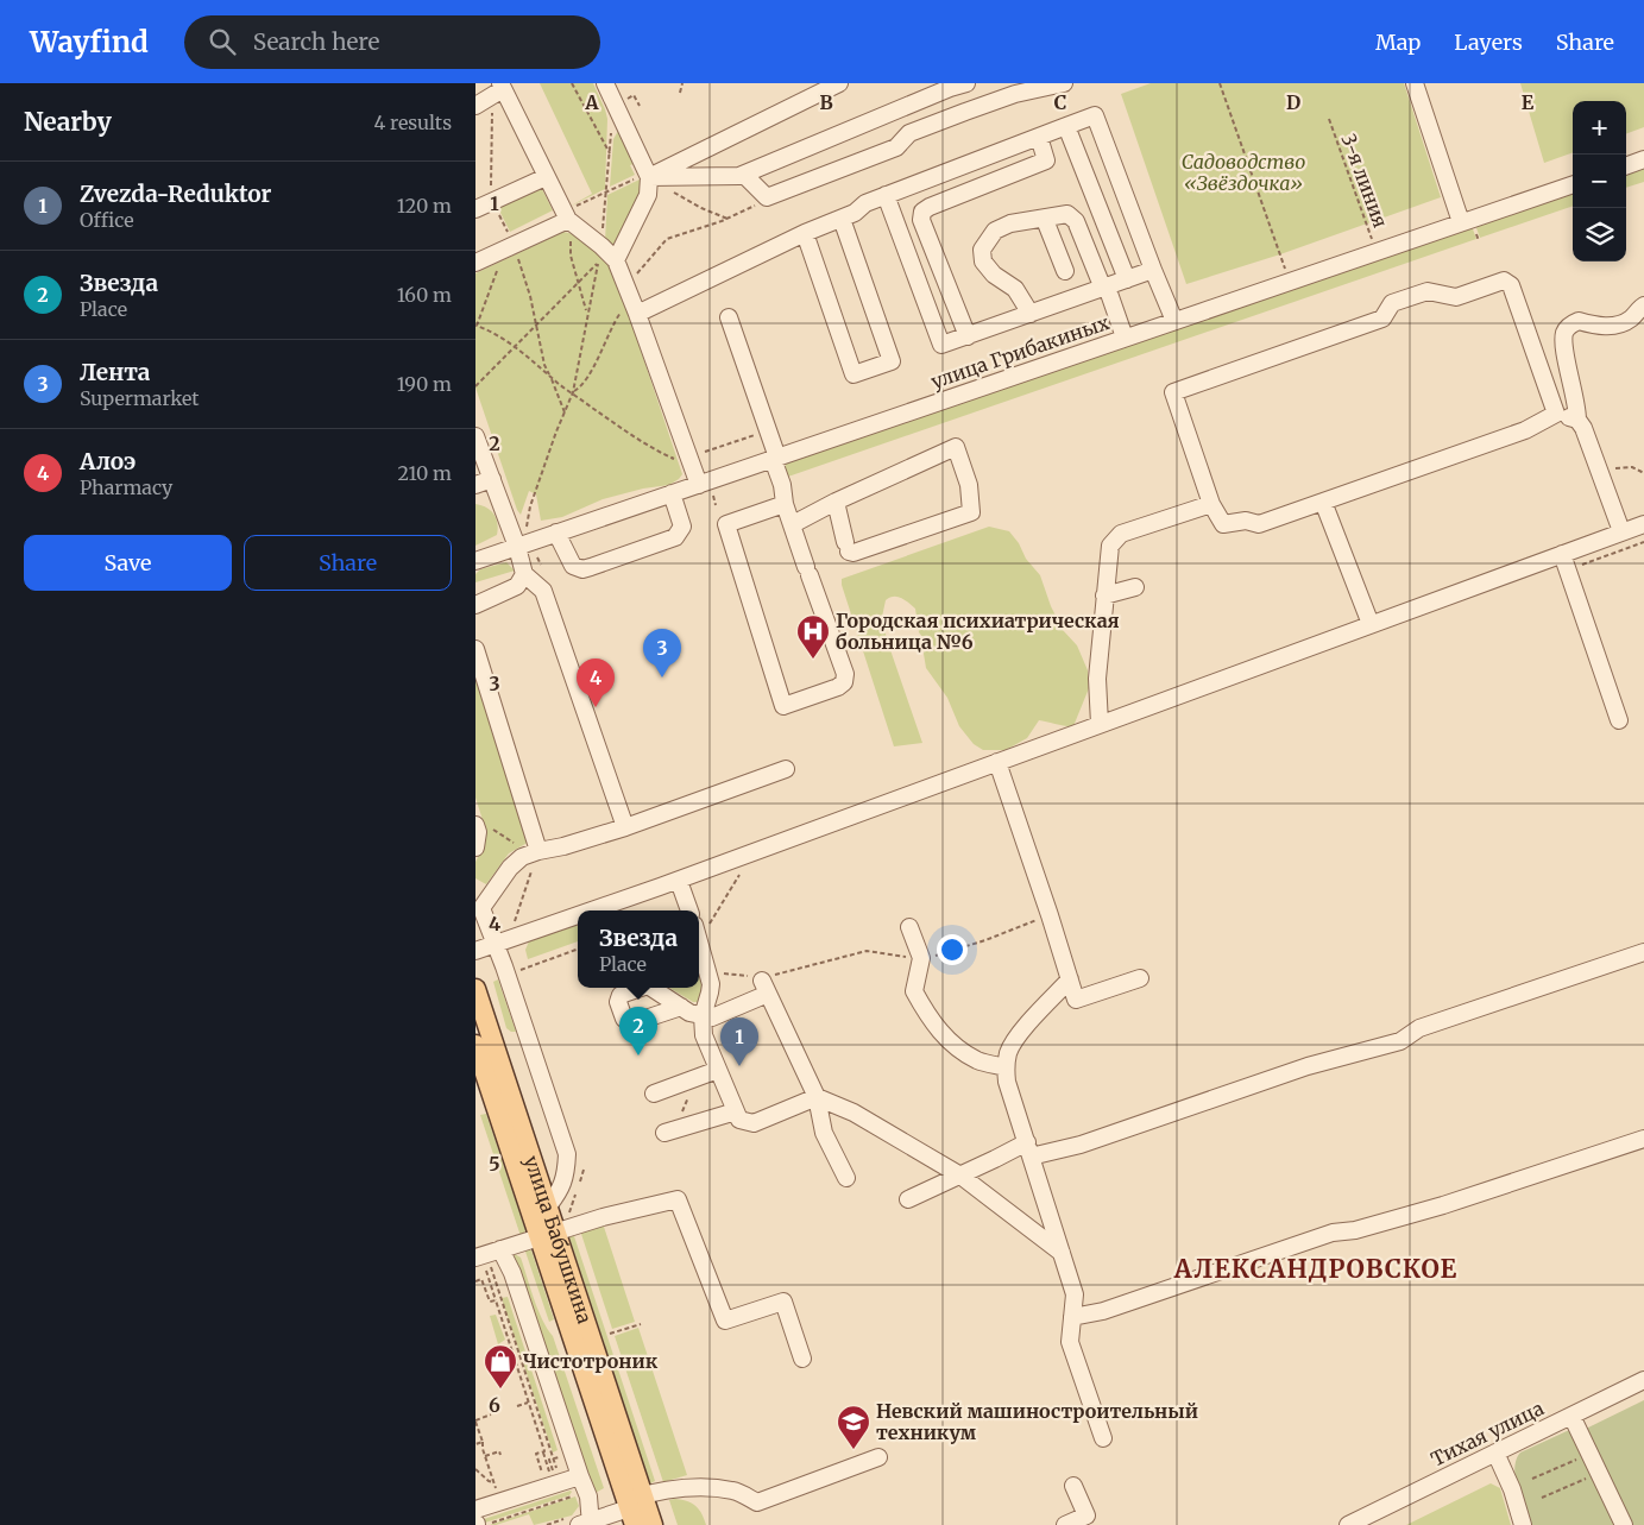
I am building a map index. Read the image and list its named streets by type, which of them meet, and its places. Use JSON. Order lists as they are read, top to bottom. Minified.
{"streets":{"main road":["улица Бабушкина"],"street":["улица Грибакиных","Тихая улица"],"path":["3-я линия"]},"crossings":[["3-я линия","улица Грибакиных"]],"districts":["АЛЕКСАНДРОВСКОЕ"],"parks":["Садоводство «Звёздочка»"],"places":{"hospital":["Городская психиатрическая больница №6"],"shop":["Чистотроник"],"school or university":["Невский машиностроительный техникум"]},"page":{"header":"Wayfind","search":"Search here","nav":["Map","Layers","Share"],"heading":["Nearby","4 results"],"map_buttons":["+","−"],"list":[{"mark":"1","name":"Zvezda-Reduktor","note":"Office","value":"120 m"},{"mark":"2","name":"Звезда","note":"Place","value":"160 m"},{"mark":"3","name":"Лента","note":"Supermarket","value":"190 m"},{"mark":"4","name":"Алоэ","note":"Pharmacy","value":"210 m"}],"buttons":["Save","Share"],"pins":["3","4","2","1"],"popup":["Звезда","Place"]},"grid":{"columns":["A","B","C","D","E"],"rows":["1","2","3","4","5","6"]}}
